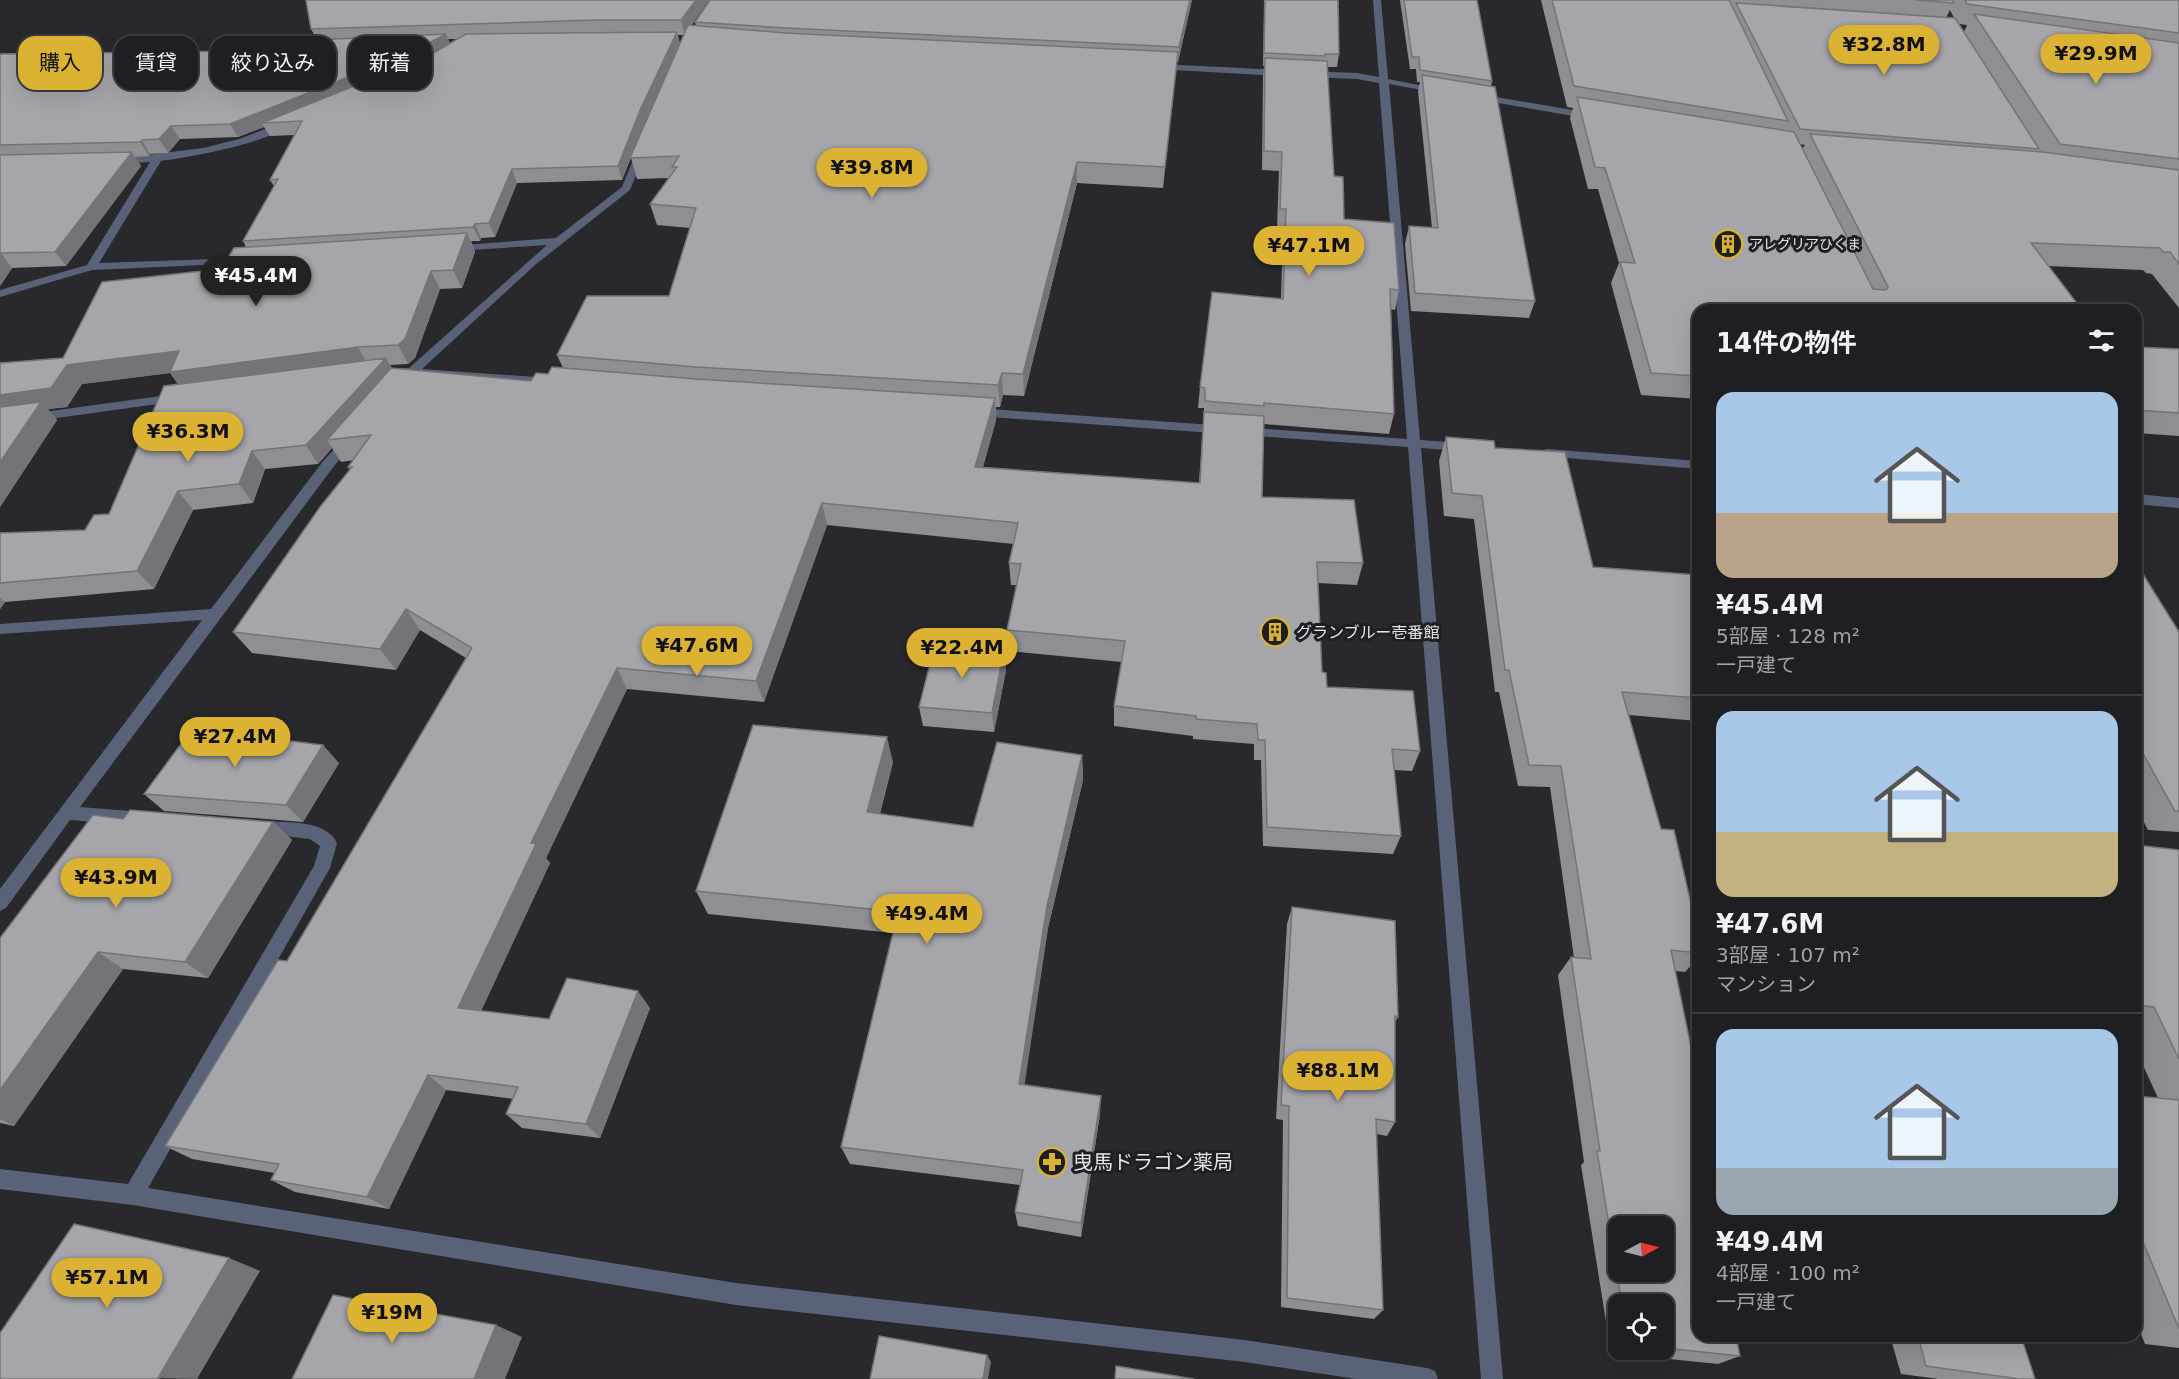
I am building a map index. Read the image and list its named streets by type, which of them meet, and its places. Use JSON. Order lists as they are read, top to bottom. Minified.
{"places":{"building":["アレグリアひくま","グランブルー壱番館"],"pharmacy":["曳馬ドラゴン薬局"]},"north":"right","page":{"price":["¥32.8M","¥29.9M","¥39.8M","¥47.1M","¥45.4M","¥36.3M","¥47.6M","¥22.4M","¥27.4M","¥43.9M","¥49.4M","¥88.1M","¥57.1M","¥19M"],"chip":["購入","賃貸","絞り込み","新着"],"heading":"14件の物件","list":[{"name":"¥45.4M","note":"5部屋 · 128 m² · 一戸建て"},{"name":"¥47.6M","note":"3部屋 · 107 m² · マンション"},{"name":"¥49.4M","note":"4部屋 · 100 m² · 一戸建て"}]}}
